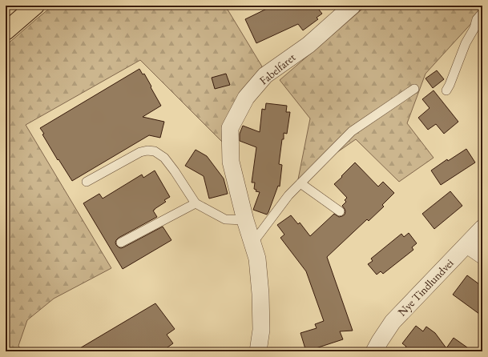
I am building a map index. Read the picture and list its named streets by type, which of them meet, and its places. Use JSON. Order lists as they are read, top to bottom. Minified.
{"streets":{"street":["Fabelfaret","Nye Tindlundvei"]}}
